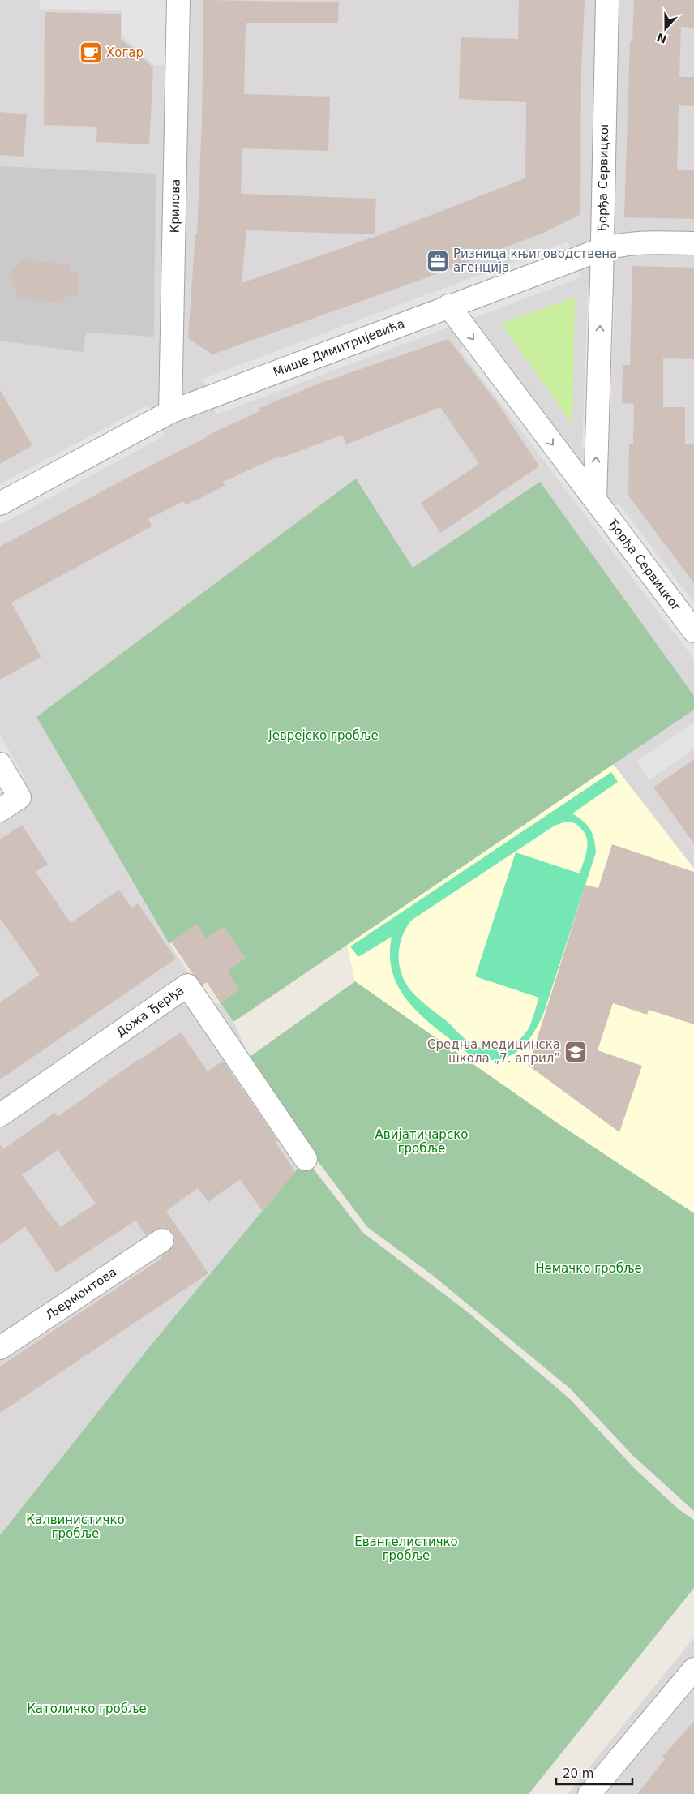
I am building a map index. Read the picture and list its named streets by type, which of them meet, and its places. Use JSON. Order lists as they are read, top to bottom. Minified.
{"streets":{"street":["Ђорђа Сервицког","Крилова","Мише Димитријевића","Дожа Ђерђа","Љермонтова"]},"crossings":[["Ђорђа Сервицког","Мише Димитријевића"],["Крилова","Мише Димитријевића"]],"parks":["Јеврејско гробље","Авијатичарско гробље","Немачко гробље","Калвинистичко гробље","Евангелистичко гробље","Католичко гробље"],"places":{"cafe":["Хогар"],"office":["Ризница књиговодствена агенција"],"school or university":["Средња медицинска школа „7. април”"]},"scale_bar":"20 m","north":"bottom"}
